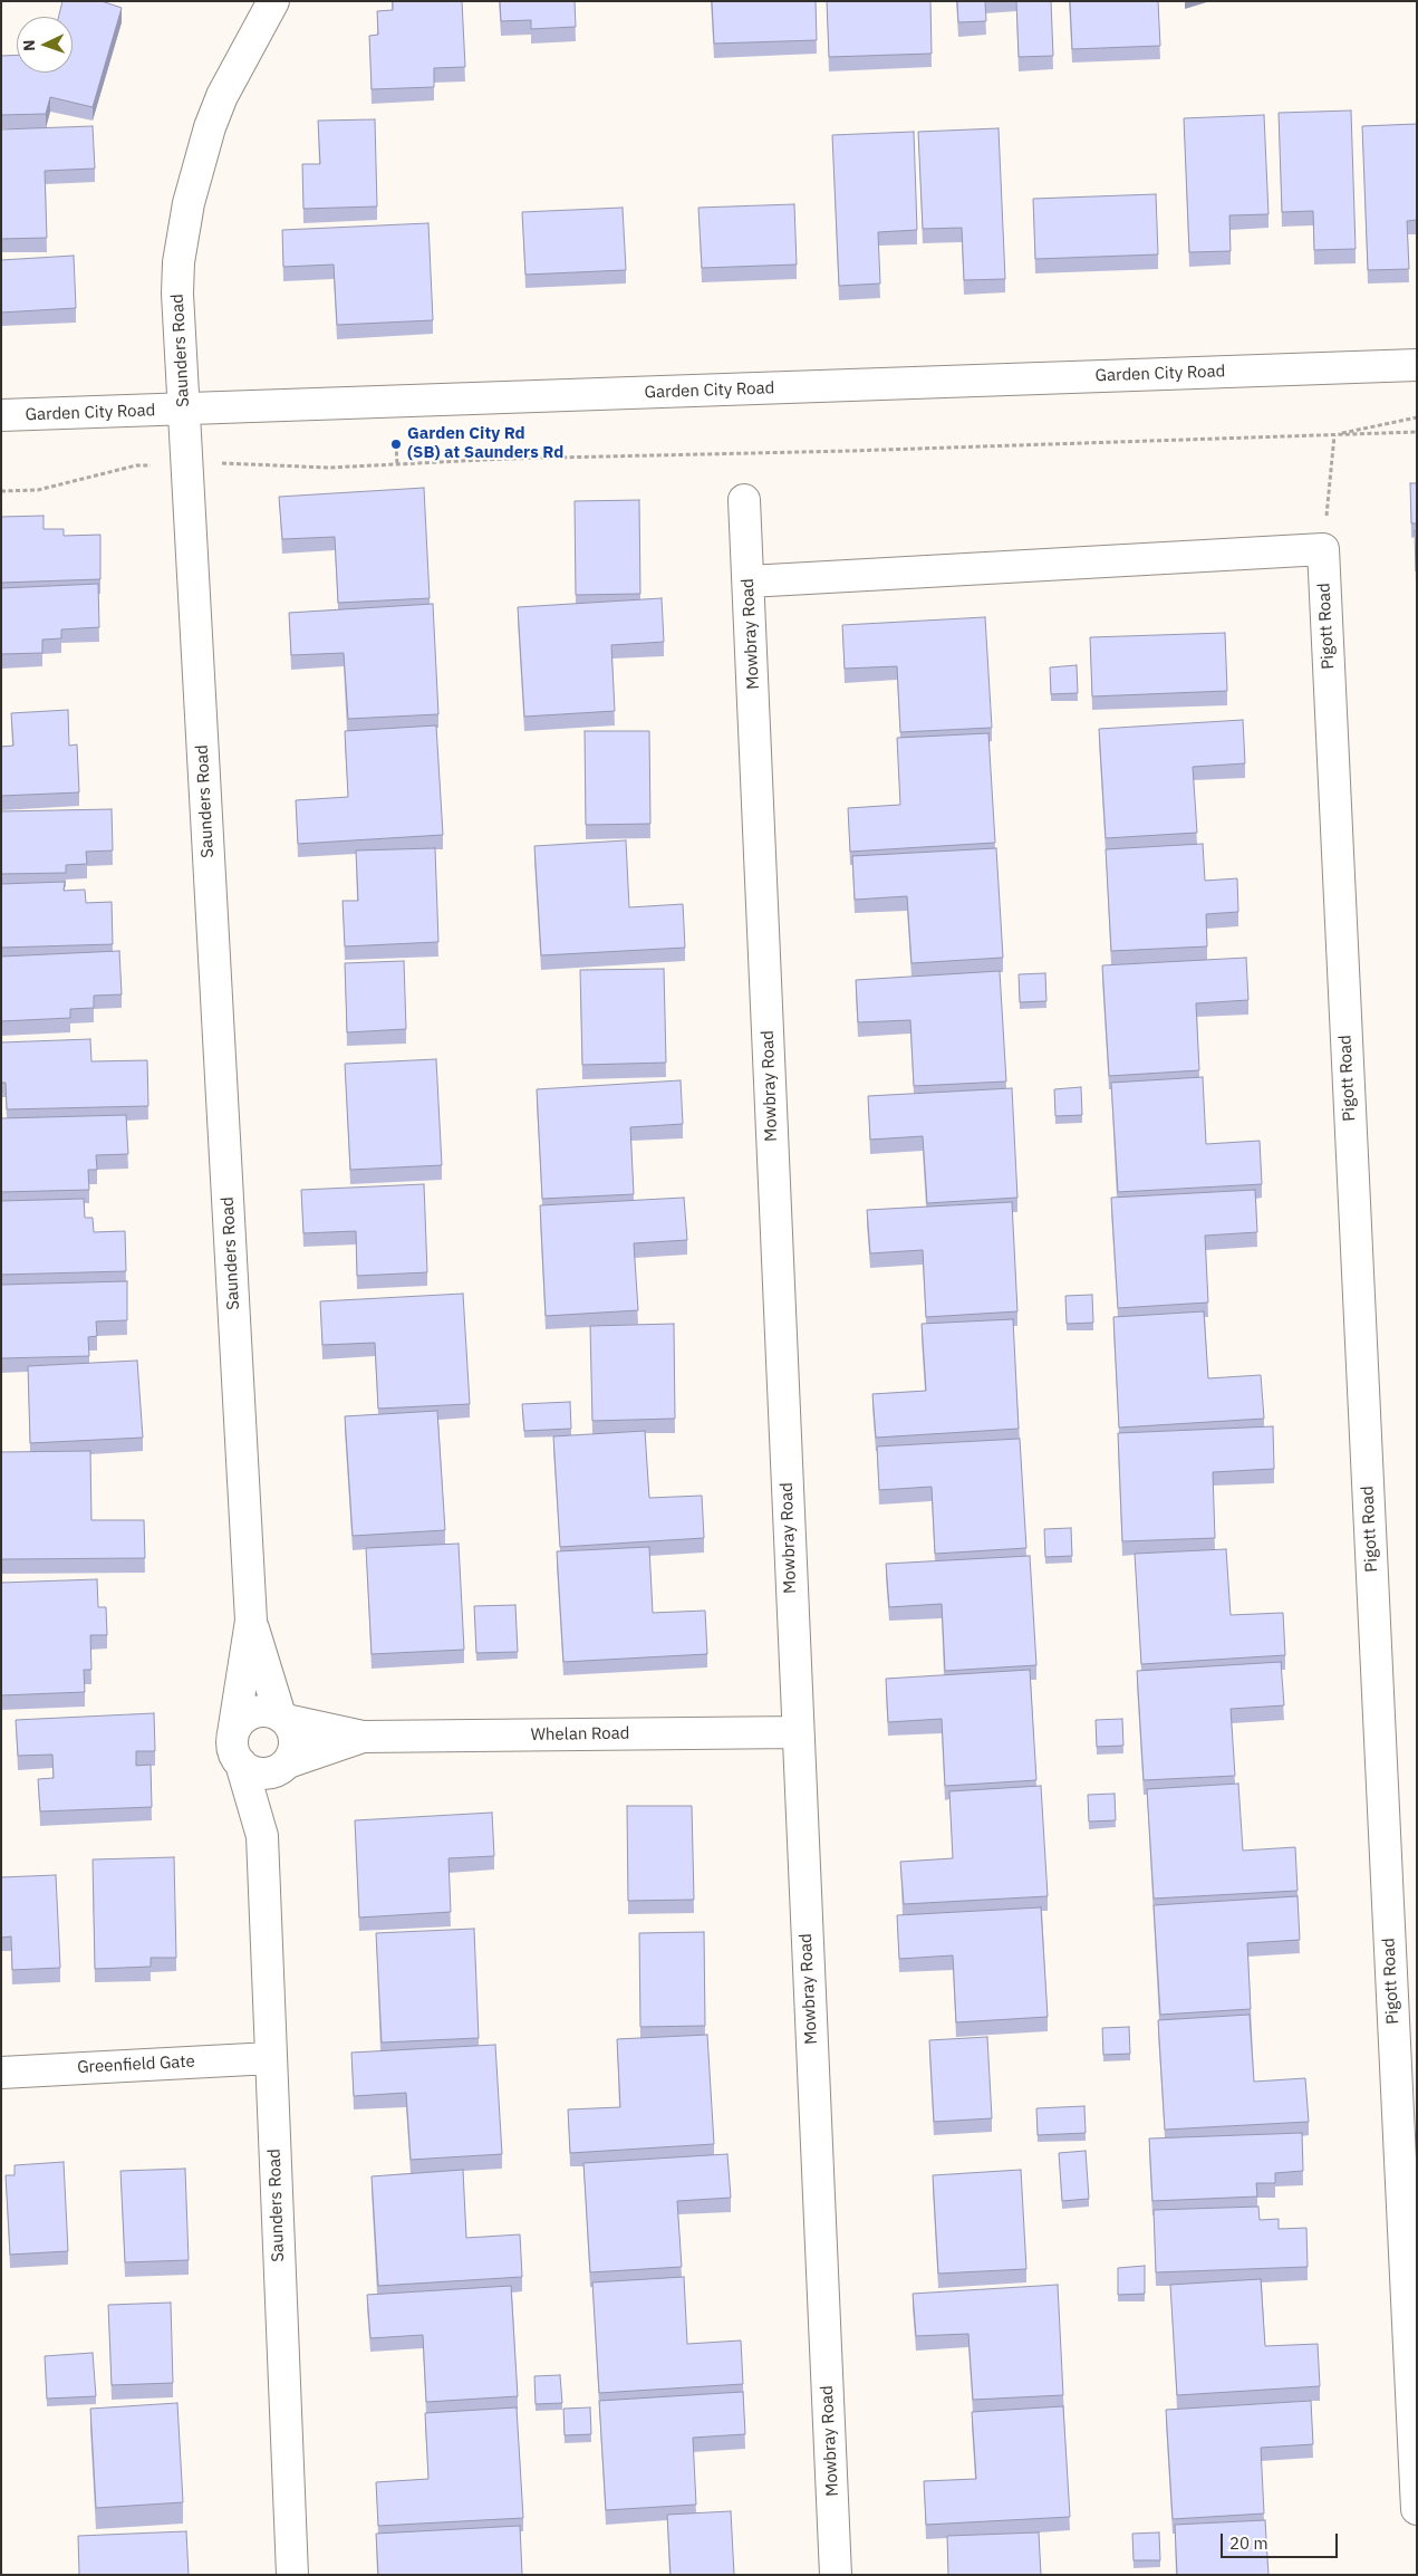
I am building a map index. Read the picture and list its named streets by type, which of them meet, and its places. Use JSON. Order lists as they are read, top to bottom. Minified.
{"streets":{"street":["Saunders Road","Garden City Road","Pigott Road","Mowbray Road","Whelan Road","Greenfield Gate"]},"crossings":[["Saunders Road","Garden City Road"],["Saunders Road","Whelan Road"],["Saunders Road","Greenfield Gate"],["Mowbray Road","Whelan Road"]],"places":["Garden City Rd (SB) at Saunders Rd"],"scale_bar":"20 m","north":"left"}
